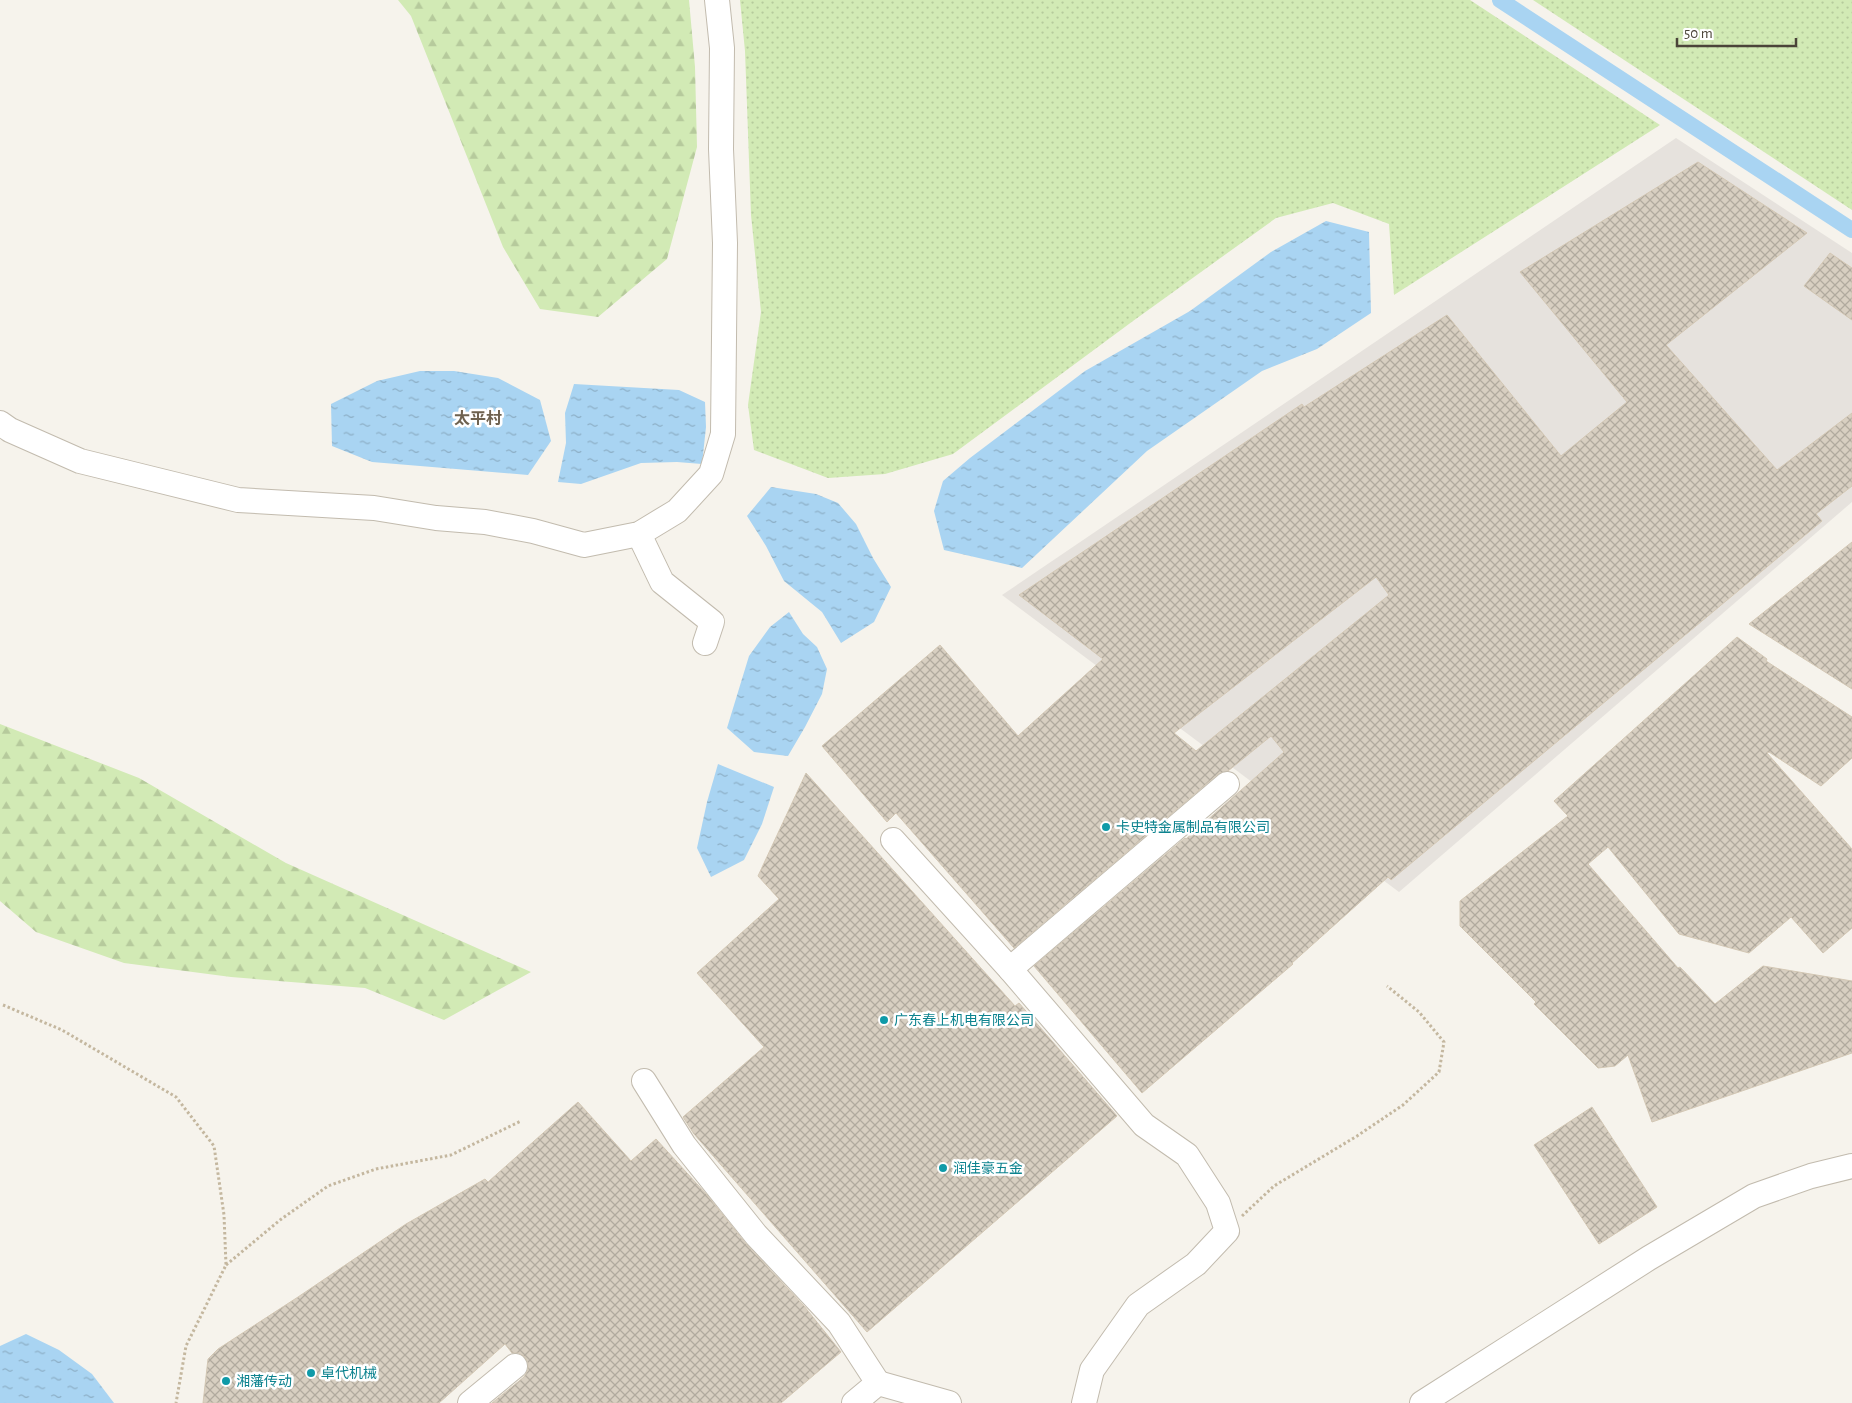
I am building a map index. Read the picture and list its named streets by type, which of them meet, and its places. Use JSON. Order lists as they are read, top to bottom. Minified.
{"districts":["太平村"],"places":["卡史特金属制品有限公司","广东春上机电有限公司","润佳豪五金","卓代机械","湘藩传动"],"scale_bar":"50 m"}
